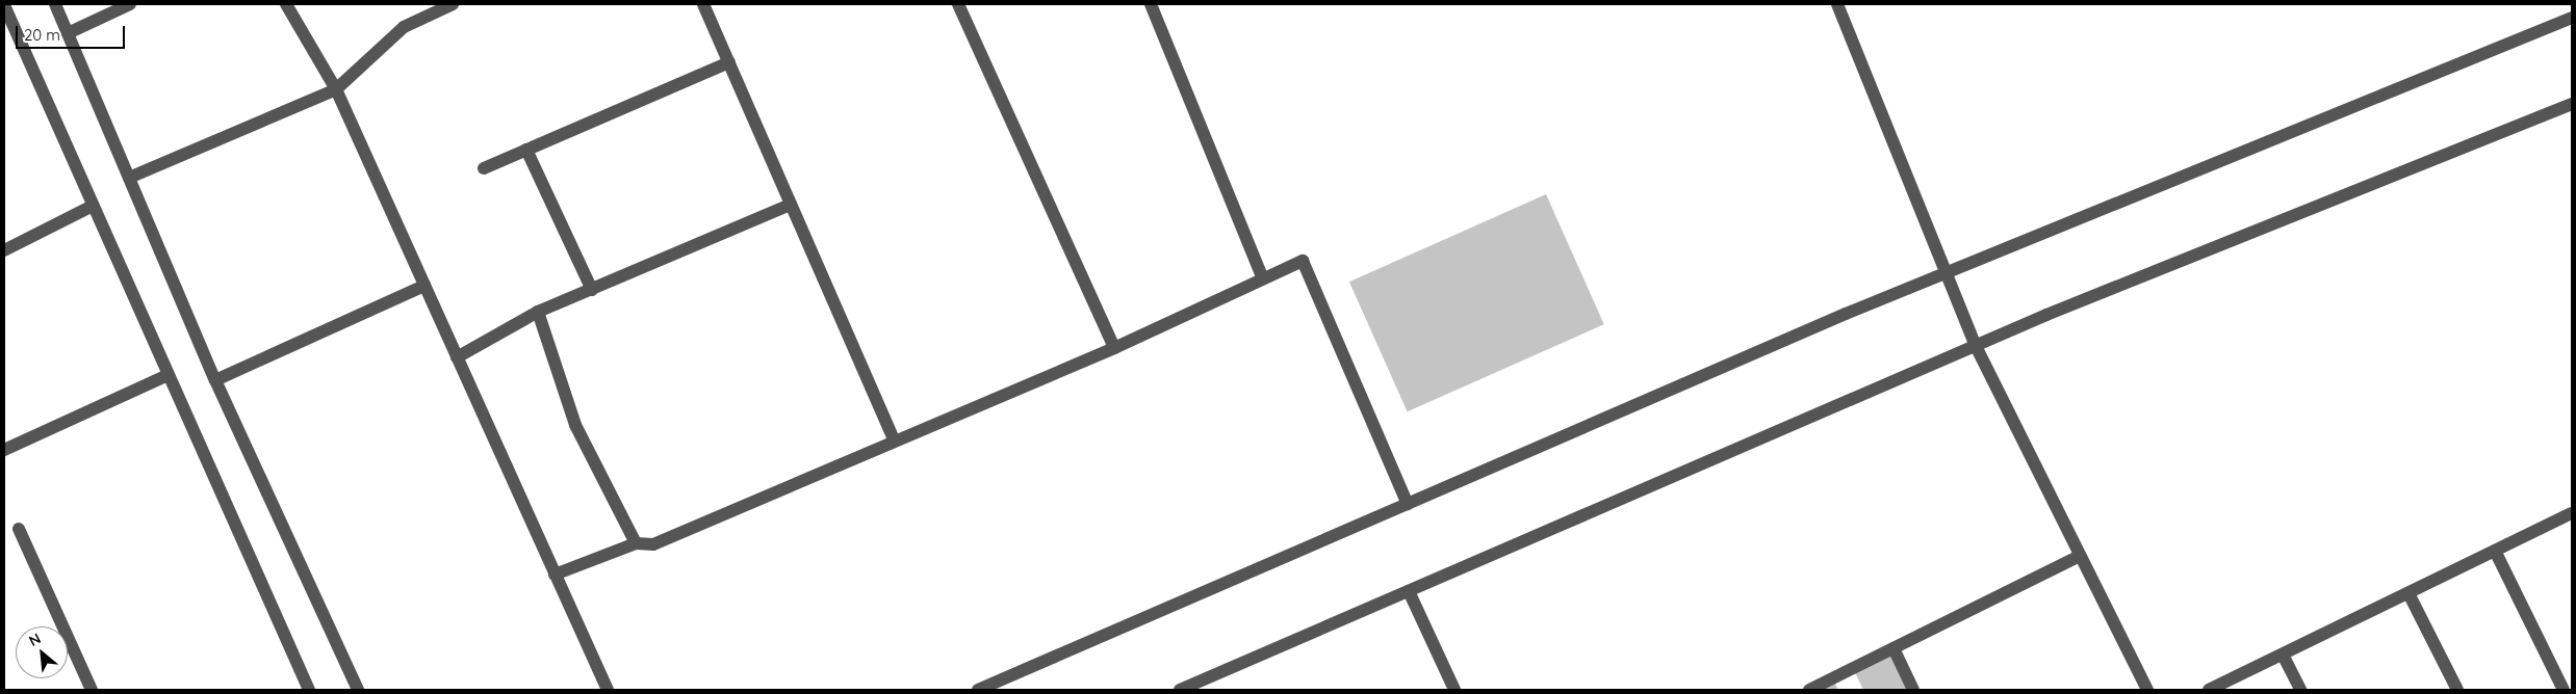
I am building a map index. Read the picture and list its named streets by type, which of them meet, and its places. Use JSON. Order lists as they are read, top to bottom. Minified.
{"scale_bar":"20 m","north":"top left"}
